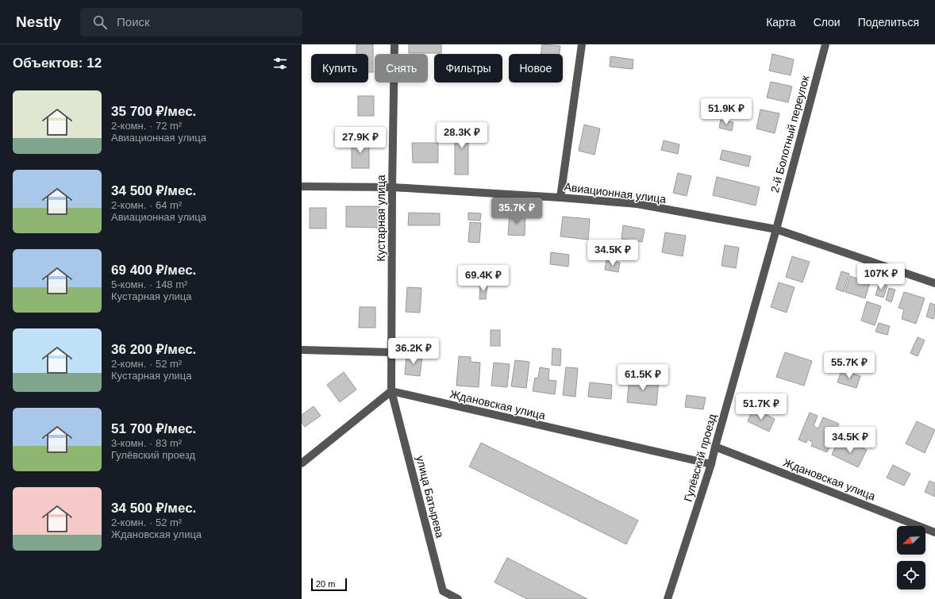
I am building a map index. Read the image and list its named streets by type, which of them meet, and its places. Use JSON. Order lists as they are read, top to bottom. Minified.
{"streets":{"street":["2-й Болотный переулок","Авиационная улица","Кустарная улица","Ждановская улица","Гулёвский проезд","улица Батырева"]},"crossings":[["2-й Болотный переулок","Авиационная улица"],["2-й Болотный переулок","Гулёвский проезд"],["Авиационная улица","Кустарная улица"],["Авиационная улица","Гулёвский проезд"],["Кустарная улица","Ждановская улица"],["Кустарная улица","улица Батырева"],["Ждановская улица","Гулёвский проезд"],["Ждановская улица","улица Батырева"]],"scale_bar":"20 m","north":"bottom left","page":{"header":"Nestly","search":"Поиск","nav":["Карта","Слои","Поделиться"],"heading":"Объектов: 12","chip":["Купить","Снять","Фильтры","Новое"],"list":[{"name":"35 700 ₽/мес.","note":"2-комн. · 72 m² · Авиационная улица"},{"name":"34 500 ₽/мес.","note":"2-комн. · 64 m² · Авиационная улица"},{"name":"69 400 ₽/мес.","note":"5-комн. · 148 m² · Кустарная улица"},{"name":"36 200 ₽/мес.","note":"2-комн. · 52 m² · Кустарная улица"},{"name":"51 700 ₽/мес.","note":"3-комн. · 83 m² · Гулёвский проезд"},{"name":"34 500 ₽/мес.","note":"2-комн. · 52 m² · Ждановская улица"}],"price":["51.9K ₽","28.3K ₽","27.9K ₽","35.7K ₽","34.5K ₽","107K ₽","69.4K ₽","36.2K ₽","55.7K ₽","61.5K ₽","51.7K ₽","34.5K ₽"],"scale":"20 m"}}
